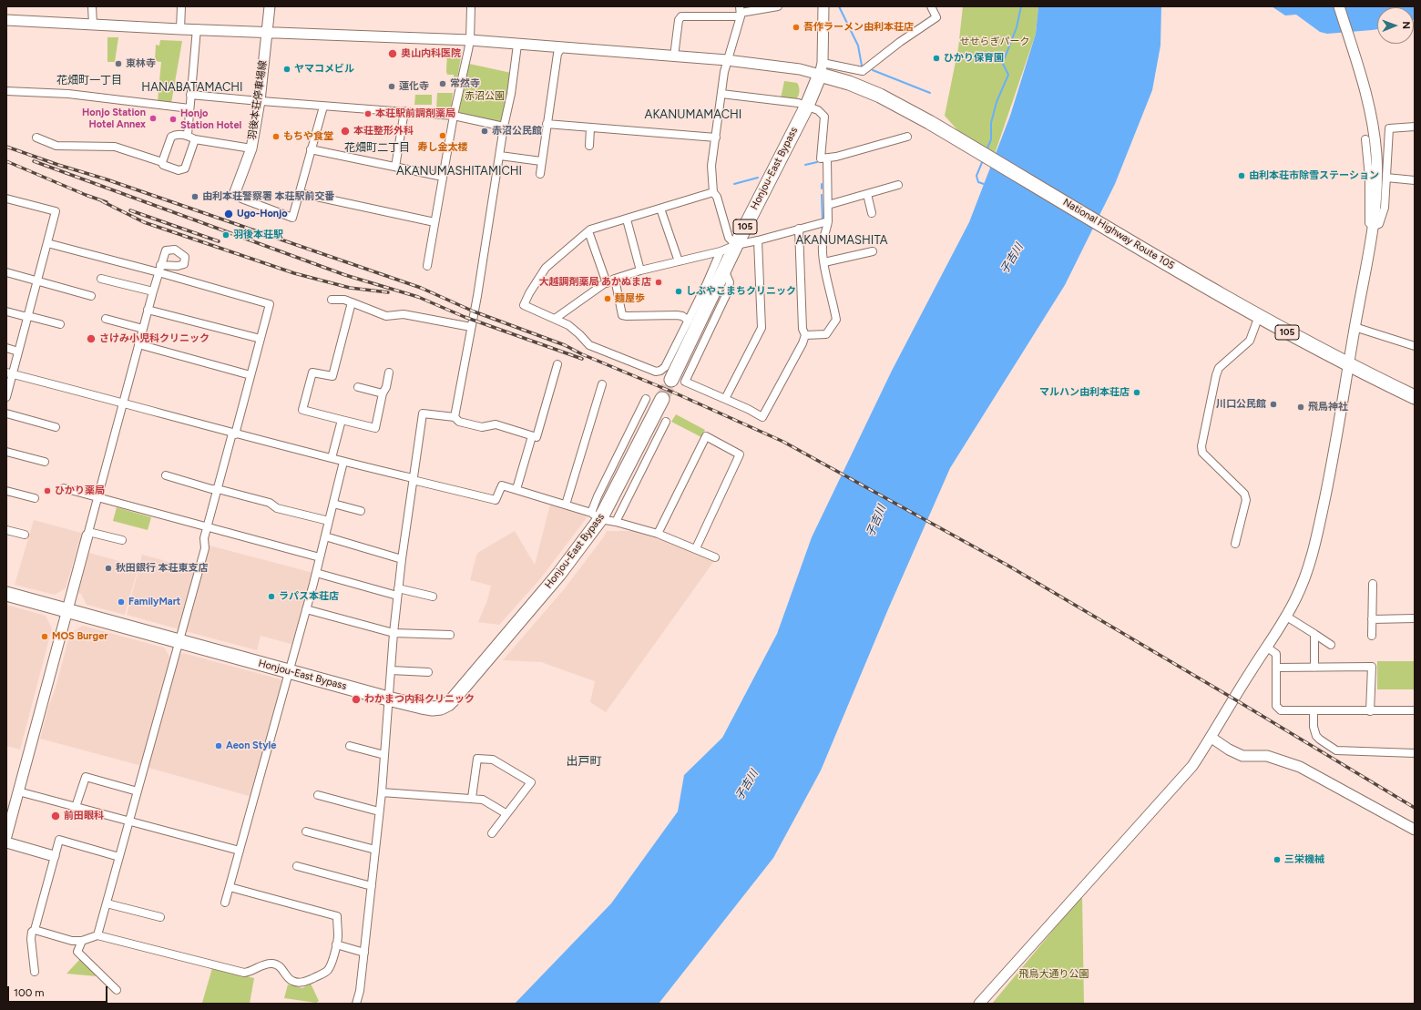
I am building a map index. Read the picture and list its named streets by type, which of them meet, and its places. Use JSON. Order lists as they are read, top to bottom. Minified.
{"streets":{"highway":["Honjou-East Bypass","105","National Highway Route 105"],"street":["羽後本荘停車場線"]},"crossings":[["Honjou-East Bypass","National Highway Route 105"]],"districts":["花畑町一丁目","HANABATAMACHI","AKANUMAMACHI","花畑町二丁目","AKANUMASHITAMICHI","AKANUMASHITA","出戸町"],"water":["子吉川"],"parks":["せせらぎパーク","赤沼公園","飛鳥大通り公園"],"places":["吾作ラーメン由利本荘店","奥山内科医院","ひかり保育園","東林寺","ヤマコメビル","常然寺","蓮化寺","本荘駅前調剤薬局","Honjo Station Hotel Annex","Honjo Station Hotel","本荘整形外科","赤沼公民館","寿し金太楼","もちや食堂","由利本荘市除雪ステーション","由利本荘警察署 本荘駅前交番","Ugo-Honjo","羽後本荘駅","大越調剤薬局 あかぬま店","しぶやこまちクリニック","麺屋歩","さけみ小児科クリニック","マルハン由利本荘店","川口公民館","飛鳥神社","ひかり薬局","秋田銀行 本荘東支店","ラパス本荘店","FamilyMart","MOS Burger","わかまつ内科クリニック","Aeon Style","前田眼科","三栄機械"],"scale_bar":"100 m","north":"right"}
